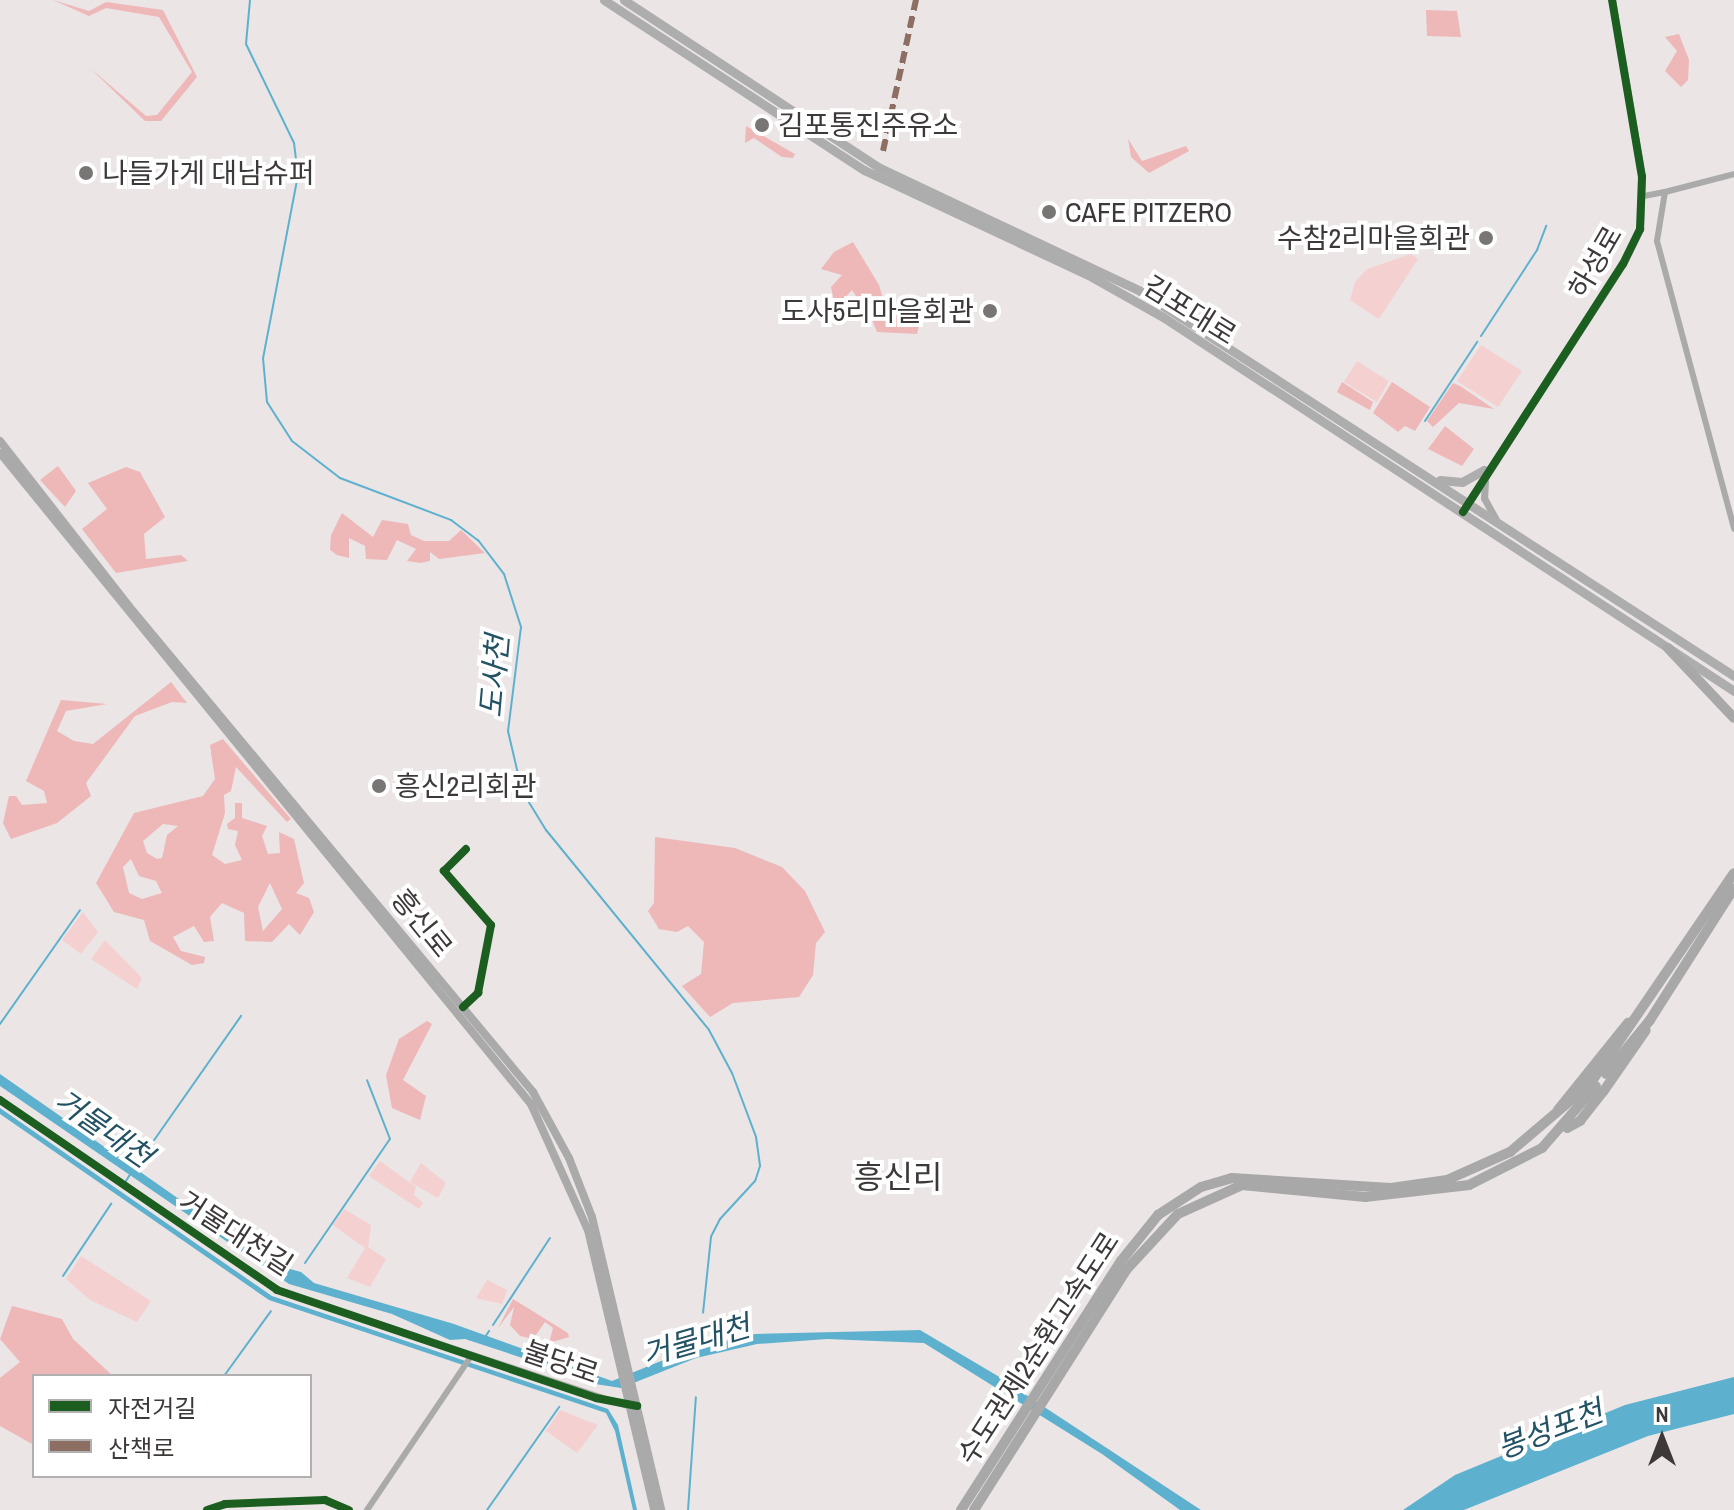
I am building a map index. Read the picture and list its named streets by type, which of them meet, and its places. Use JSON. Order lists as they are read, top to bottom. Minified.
{"streets":{"highway":["수도권제2순환고속도로"],"main road":["김포대로","흥신로"],"street":["하성로","거물대천길","불당로"]},"crossings":[["하성로","김포대로"],["흥신로","불당로"],["거물대천길","불당로"]],"districts":["흥신리"],"water":["도사천","거물대천","봉성포천"],"places":["김포통진주유소","나들가게 대남슈퍼","CAFE PITZERO","수참2리마을회관","도사5리마을회관","흥신2리회관"],"legend":["자전거길","산책로"],"north":"top"}
